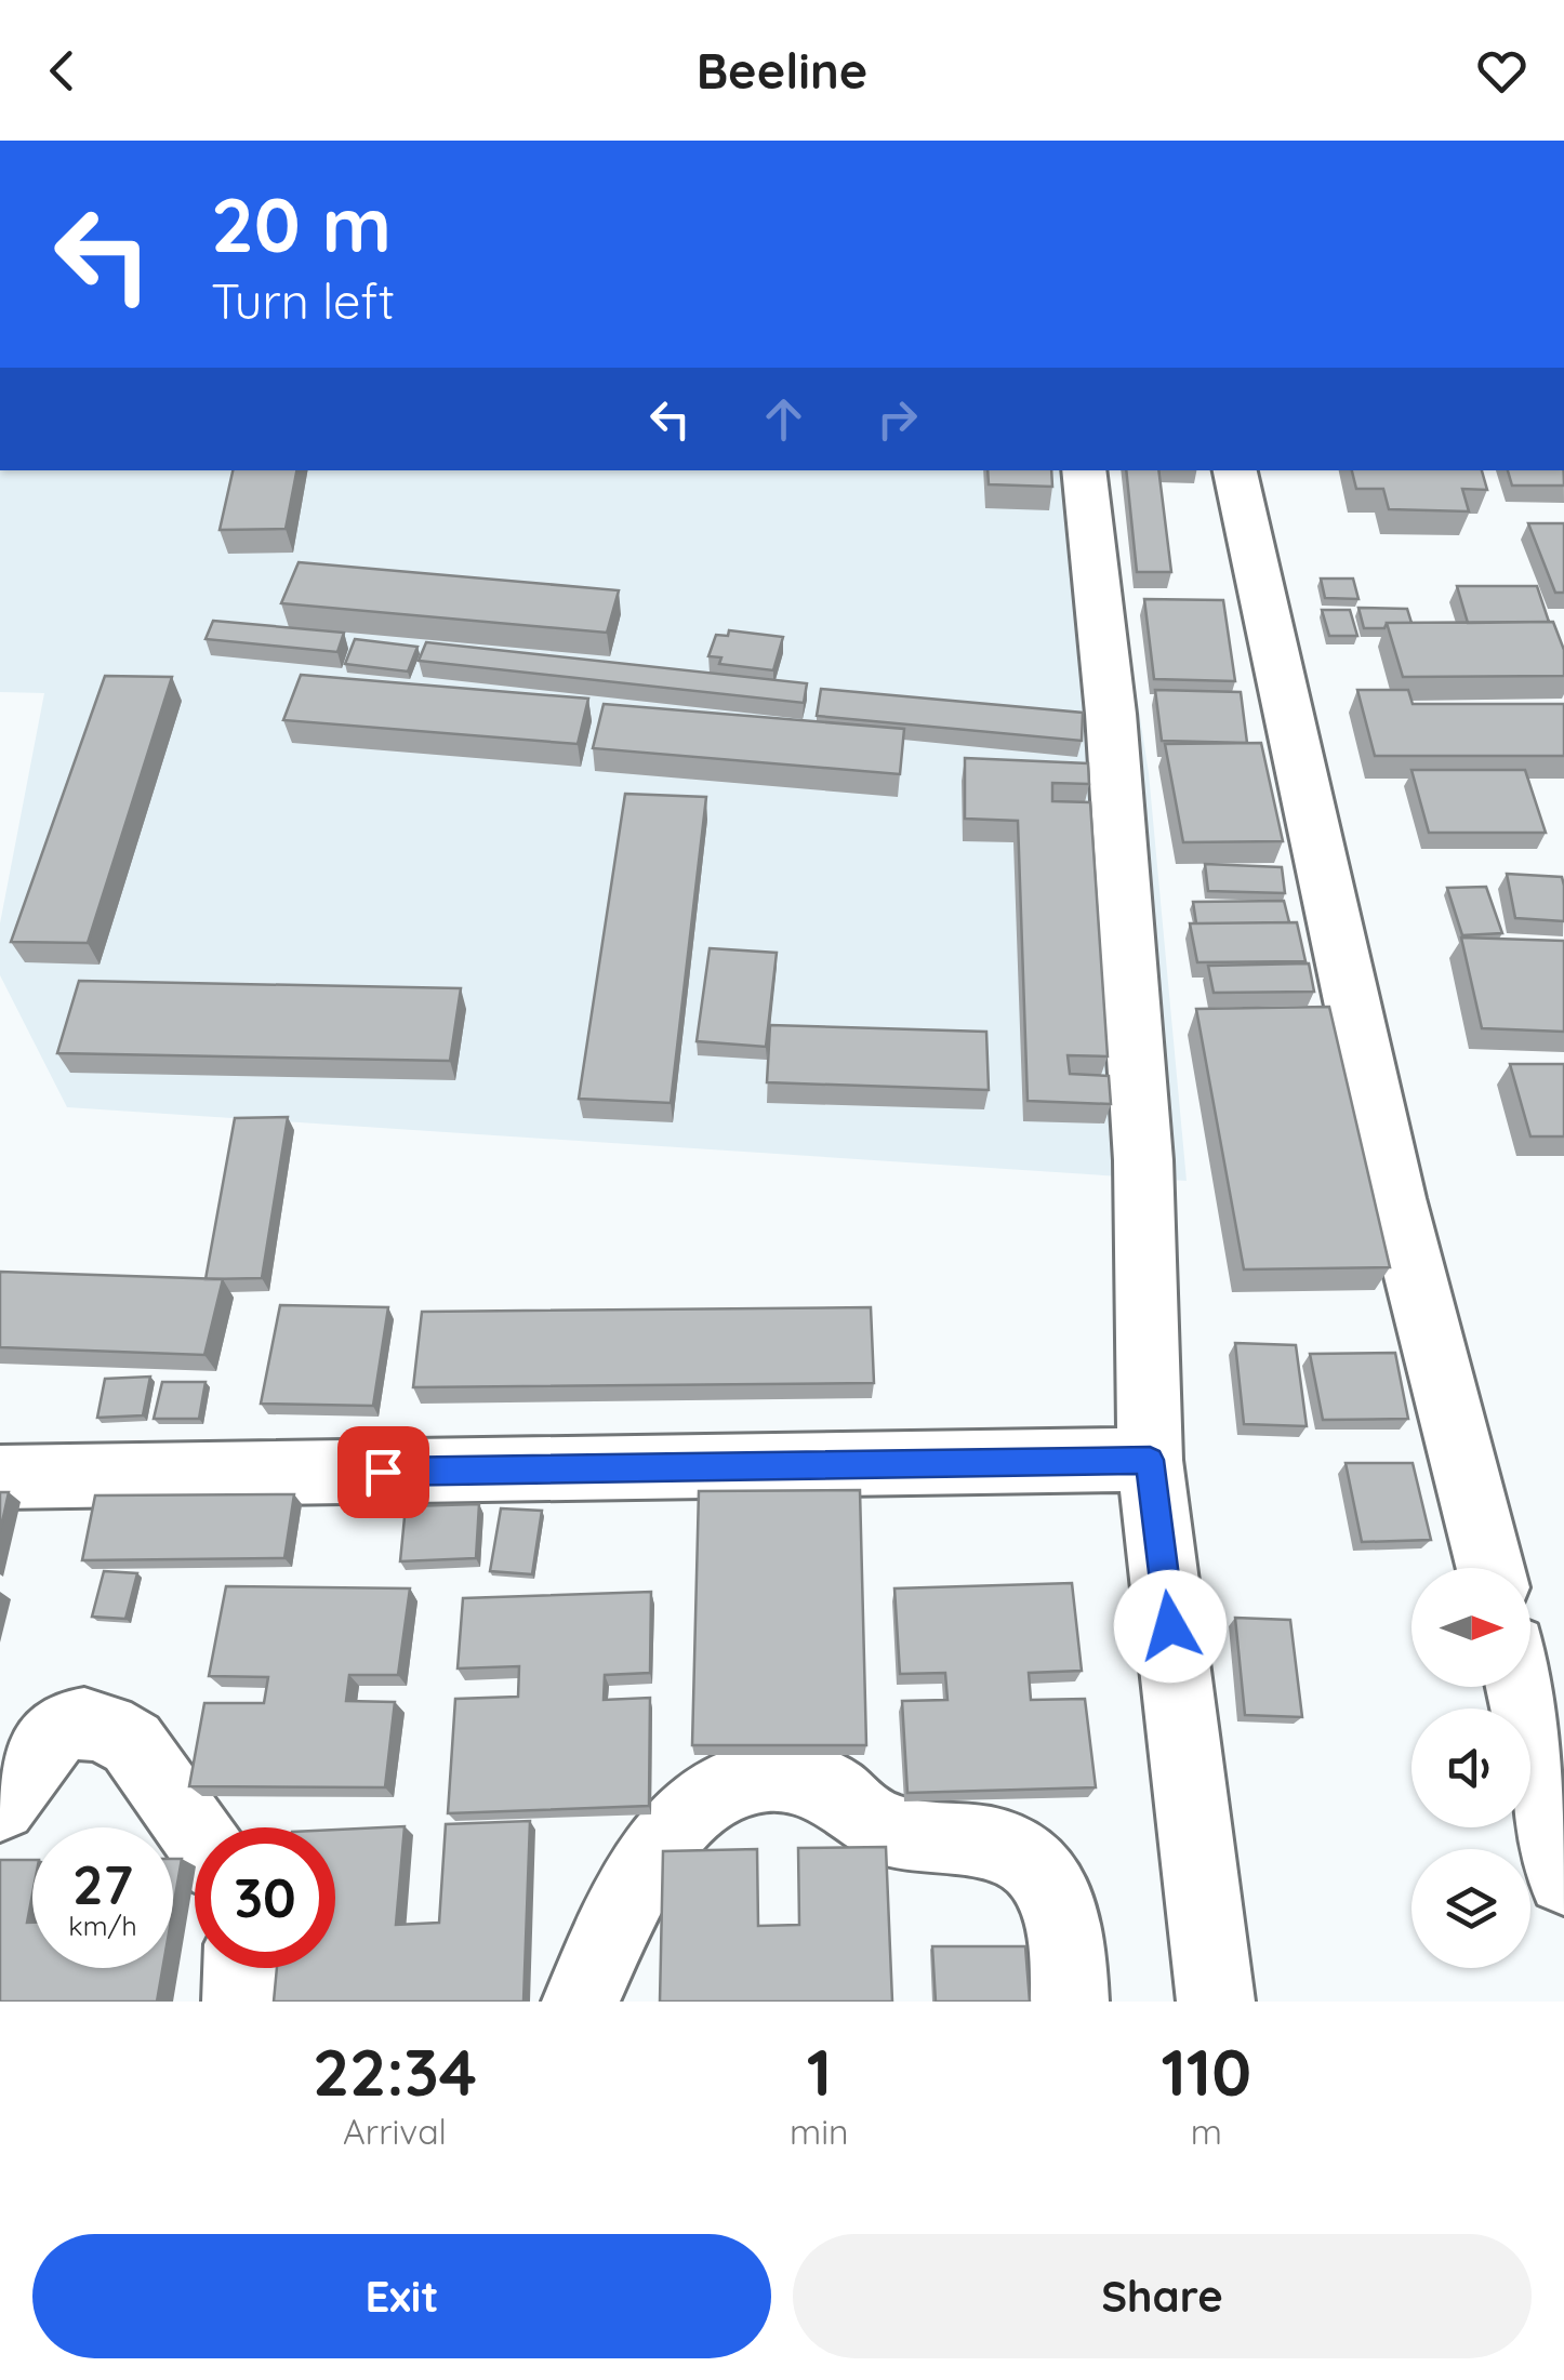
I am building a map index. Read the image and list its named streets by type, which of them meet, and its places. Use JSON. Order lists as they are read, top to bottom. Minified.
{"north":"right","page":{"header":"Beeline","turn":["20 m","Turn left"],"speed":"27 km/h","limit":"30","eta":["22:34","Arrival","1","min","110","m"],"buttons":["Exit","Share"]}}
